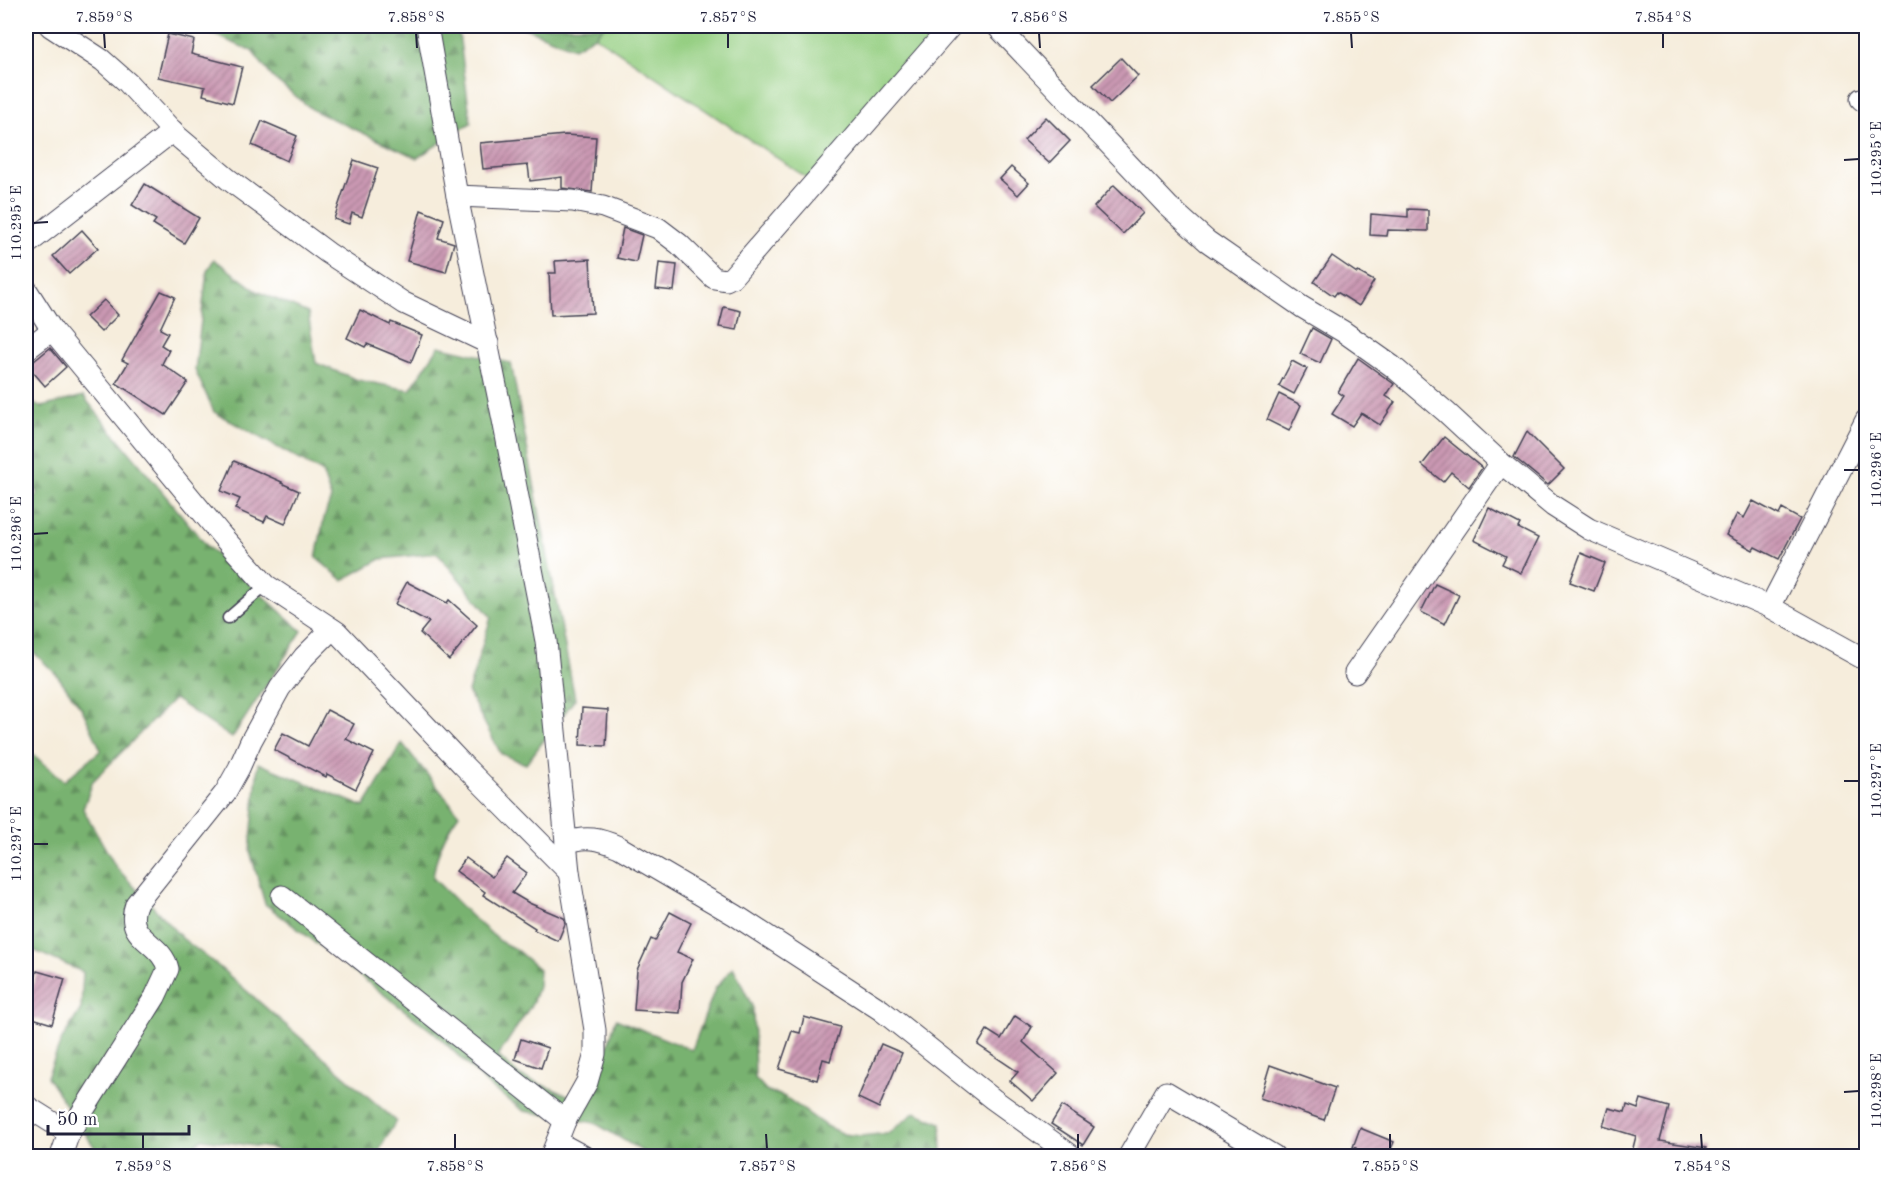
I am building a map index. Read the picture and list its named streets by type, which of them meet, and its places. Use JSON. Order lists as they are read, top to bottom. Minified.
{"scale_bar":"50 m","coordinates":["7.859°S","7.858°S","7.857°S","7.856°S","7.855°S","7.854°S","110.295°E","110.296°E","110.297°E","110.298°E"]}
